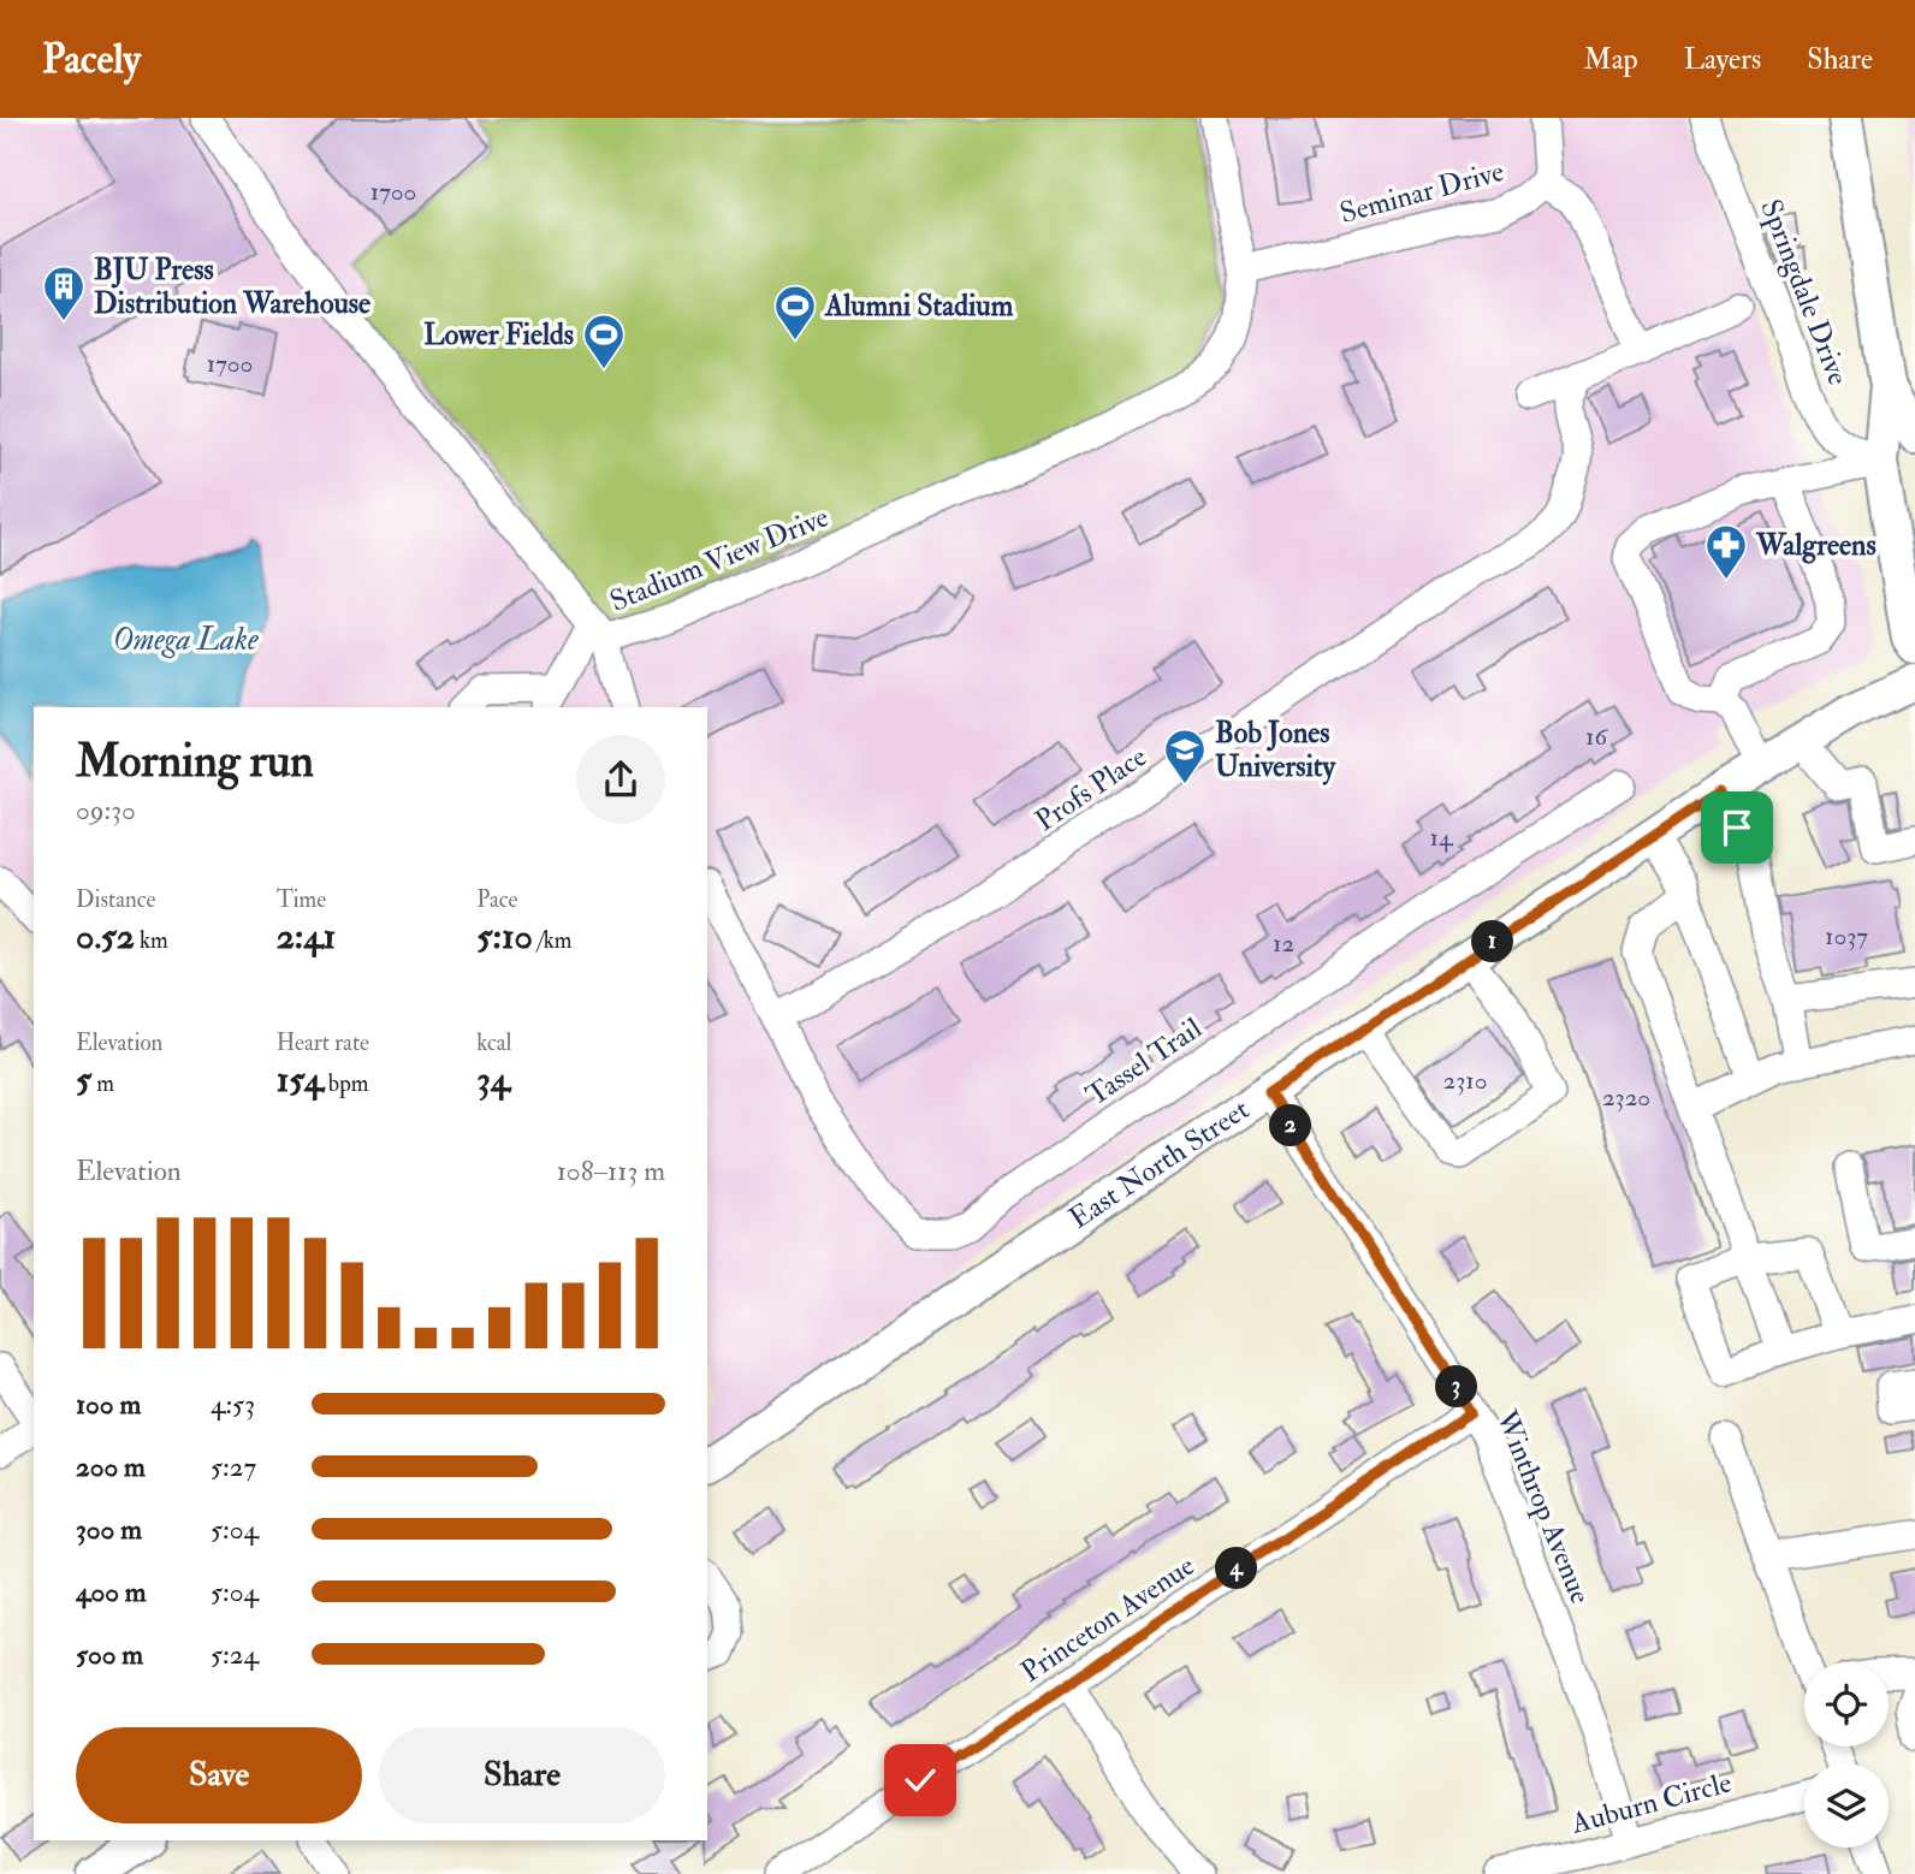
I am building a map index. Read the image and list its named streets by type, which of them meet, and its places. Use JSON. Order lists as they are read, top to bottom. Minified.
{"streets":{"main road":["East North Street"],"street":["Seminar Drive","Springdale Drive","Stadium View Drive","Profs Place","Tassel Trail","Winthrop Avenue","Princeton Avenue","Auburn Circle"]},"crossings":[["Seminar Drive","Stadium View Drive"],["Profs Place","Tassel Trail"],["East North Street","Winthrop Avenue"],["Winthrop Avenue","Princeton Avenue"],["Winthrop Avenue","Auburn Circle"]],"water":["Omega Lake"],"places":{"building":["BJU Press Distribution Warehouse"],"sports":["Alumni Stadium","Lower Fields"],"pharmacy":["Walgreens"],"school or university":["Bob Jones University"]},"house_numbers":["1700","1700","16","14","1037","12","2310","2320"],"page":{"header":"Pacely","nav":["Map","Layers","Share"],"heading":["Morning run","09:30"],"stats":[["Distance","0.52 km"],["Time","2:41"],["Pace","5:10 /km"],["Elevation","5 m"],["Heart rate","154 bpm"],["kcal","34"]],"pins":["1","2","3","4"],"chart":["Elevation","108–113 m"],"list":[{"name":"100 m","note":"4:53"},{"name":"200 m","note":"5:27"},{"name":"300 m","note":"5:04"},{"name":"400 m","note":"5:04"},{"name":"500 m","note":"5:24"}],"buttons":["Save","Share"]}}
